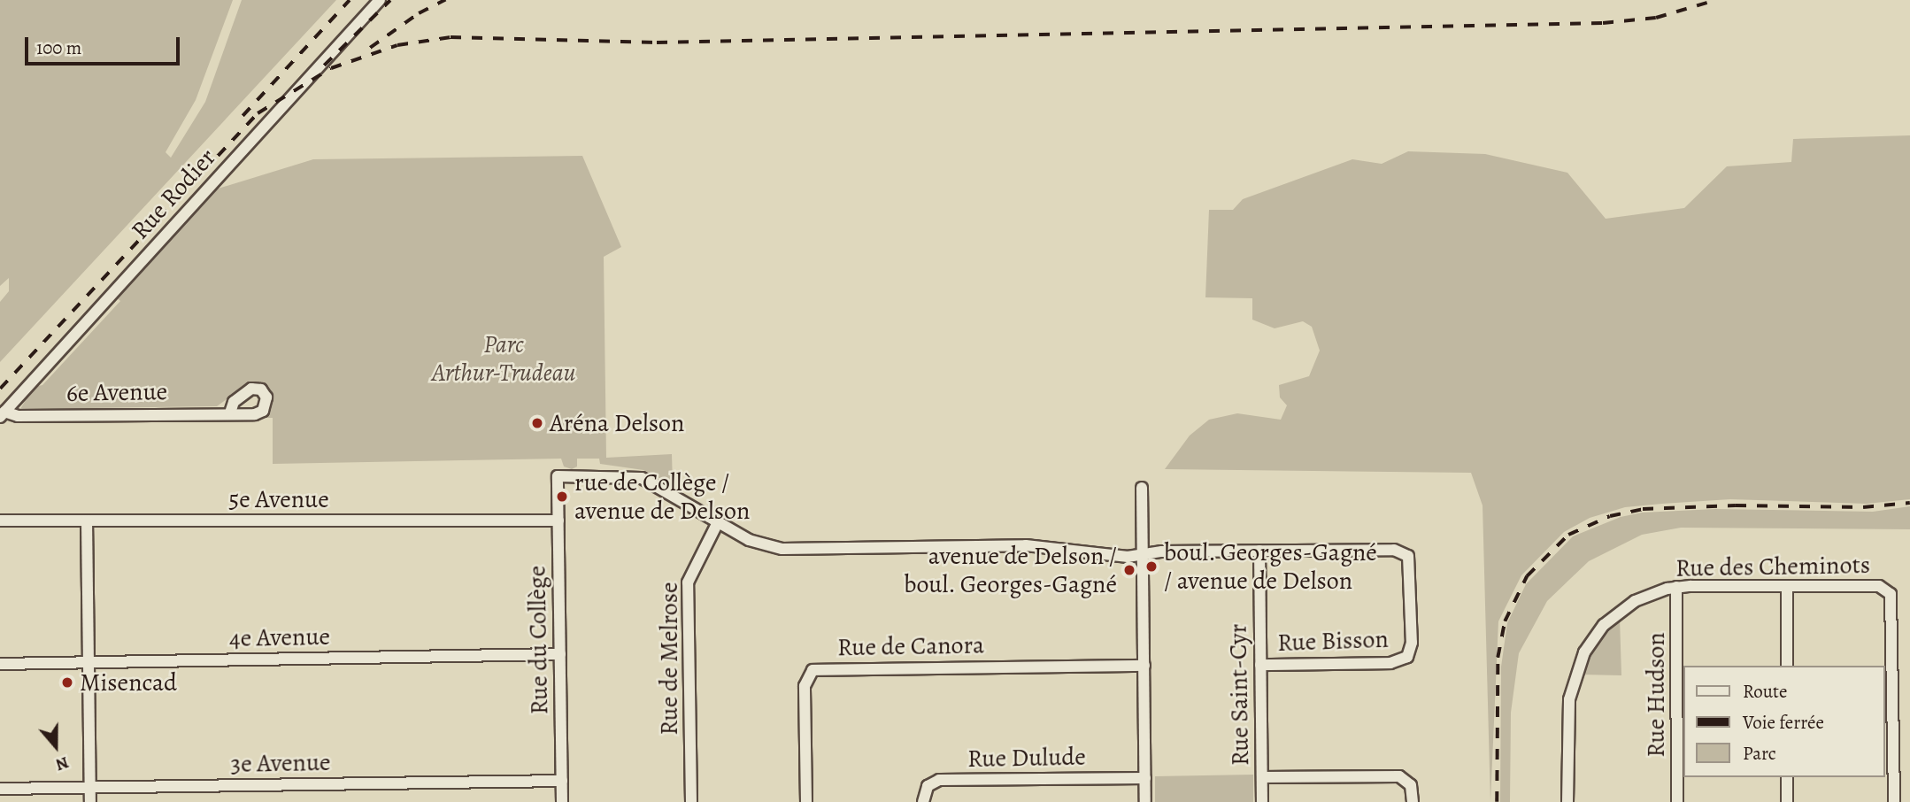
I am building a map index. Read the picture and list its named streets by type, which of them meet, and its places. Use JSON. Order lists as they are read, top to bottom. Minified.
{"streets":{"street":["Rue Rodier","6e Avenue","5e Avenue","Rue des Cheminots","4e Avenue","Rue du Collège","Rue Bisson","Rue de Canora","Rue de Melrose","Rue Saint-Cyr","Rue Hudson","Rue Dulude","3e Avenue"]},"crossings":[["Rue Rodier","6e Avenue"],["5e Avenue","Rue du Collège"],["Rue des Cheminots","Rue Hudson"],["4e Avenue","Rue du Collège"],["Rue du Collège","Rue Bisson"],["Rue du Collège","3e Avenue"],["Rue Bisson","Rue de Melrose"],["Rue Bisson","Rue Saint-Cyr"]],"parks":["Parc Arthur-Trudeau"],"places":["Aréna Delson","rue de Collège / avenue de Delson","boul. Georges-Gagné / avenue de Delson","avenue de Delson / boul. Georges-Gagné","Misencad"],"legend":["Route","Voie ferrée","Parc"],"scale_bar":"100 m","north":"bottom"}
